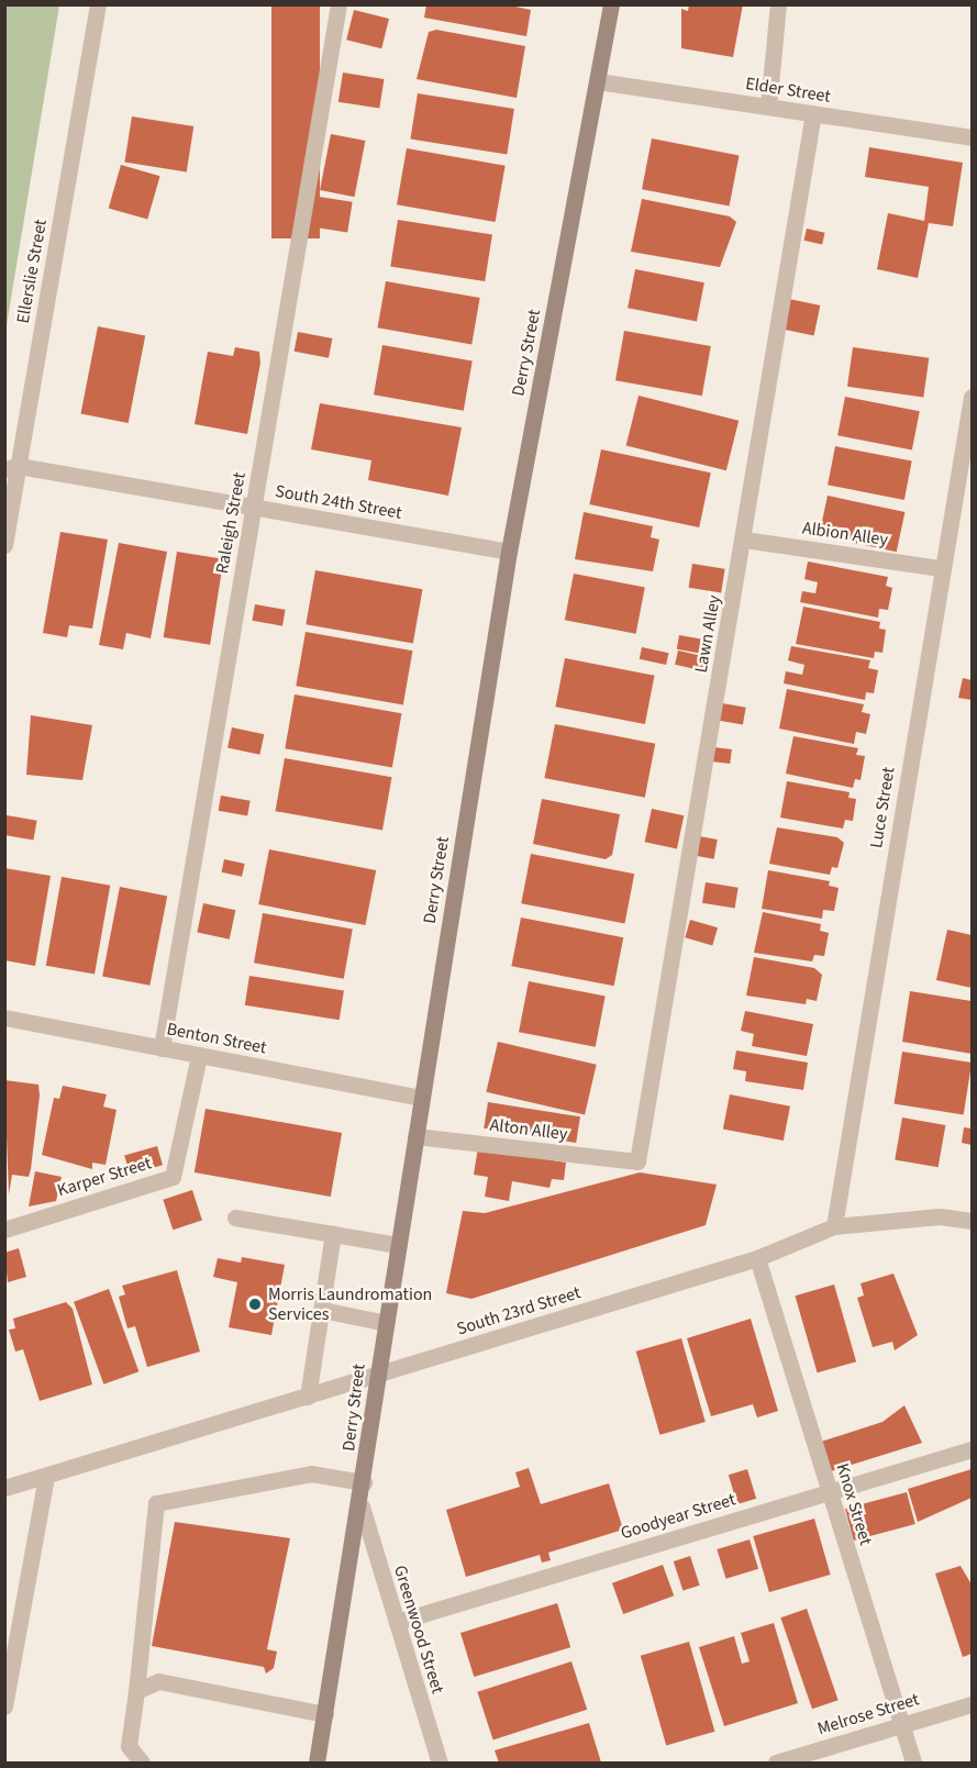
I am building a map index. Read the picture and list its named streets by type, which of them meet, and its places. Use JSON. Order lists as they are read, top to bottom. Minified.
{"streets":{"main road":["Derry Street"],"street":["Elder Street","Ellerslie Street","South 24th Street","Raleigh Street","Albion Alley","Lawn Alley","Luce Street","Benton Street","Alton Alley","Karper Street","South 23rd Street","Knox Street","Goodyear Street","Greenwood Street","Melrose Street"]},"crossings":[["Elder Street","Derry Street"],["Elder Street","Lawn Alley"],["Ellerslie Street","South 24th Street"],["Derry Street","South 24th Street"],["Derry Street","Benton Street"],["Derry Street","Alton Alley"],["Derry Street","South 23rd Street"],["Derry Street","Greenwood Street"],["South 24th Street","Raleigh Street"],["Raleigh Street","Benton Street"],["Albion Alley","Lawn Alley"],["Albion Alley","Luce Street"],["Lawn Alley","Alton Alley"],["Luce Street","South 23rd Street"],["Benton Street","Karper Street"],["South 23rd Street","Knox Street"],["Knox Street","Goodyear Street"],["Knox Street","Melrose Street"],["Goodyear Street","Greenwood Street"]],"places":["Morris Laundromation Services"]}
